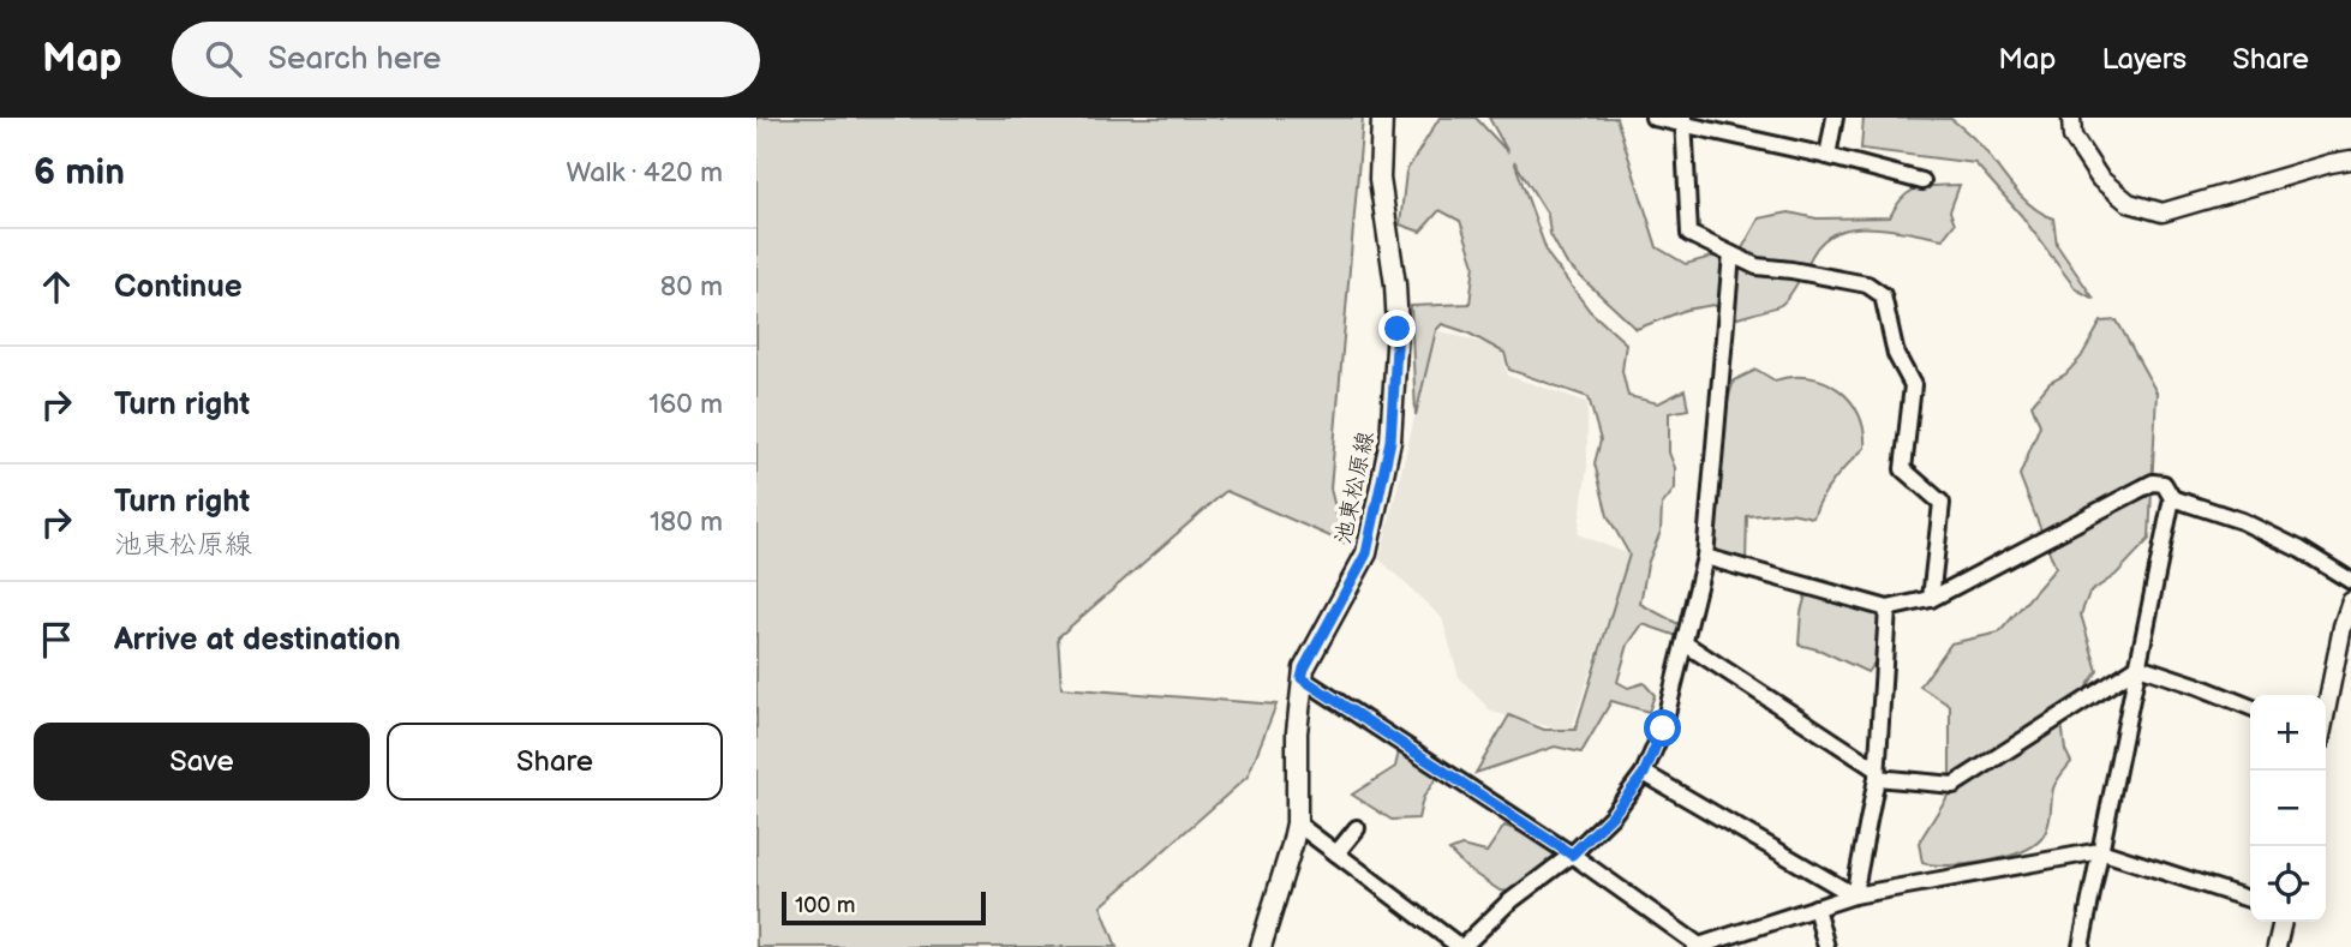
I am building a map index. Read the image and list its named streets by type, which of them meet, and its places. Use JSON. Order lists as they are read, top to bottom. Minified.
{"streets":{"main road":["池東松原線"]},"scale_bar":"100 m","page":{"header":"Map","search":"Search here","nav":["Map","Layers","Share"],"heading":["6 min","Walk · 420 m"],"list":[["Continue","80 m"],["Turn right","160 m"],["Turn right","池東松原線","180 m"],"Arrive at destination"],"map_buttons":["+","−"],"buttons":["Save","Share"],"scale":"100 m"}}
